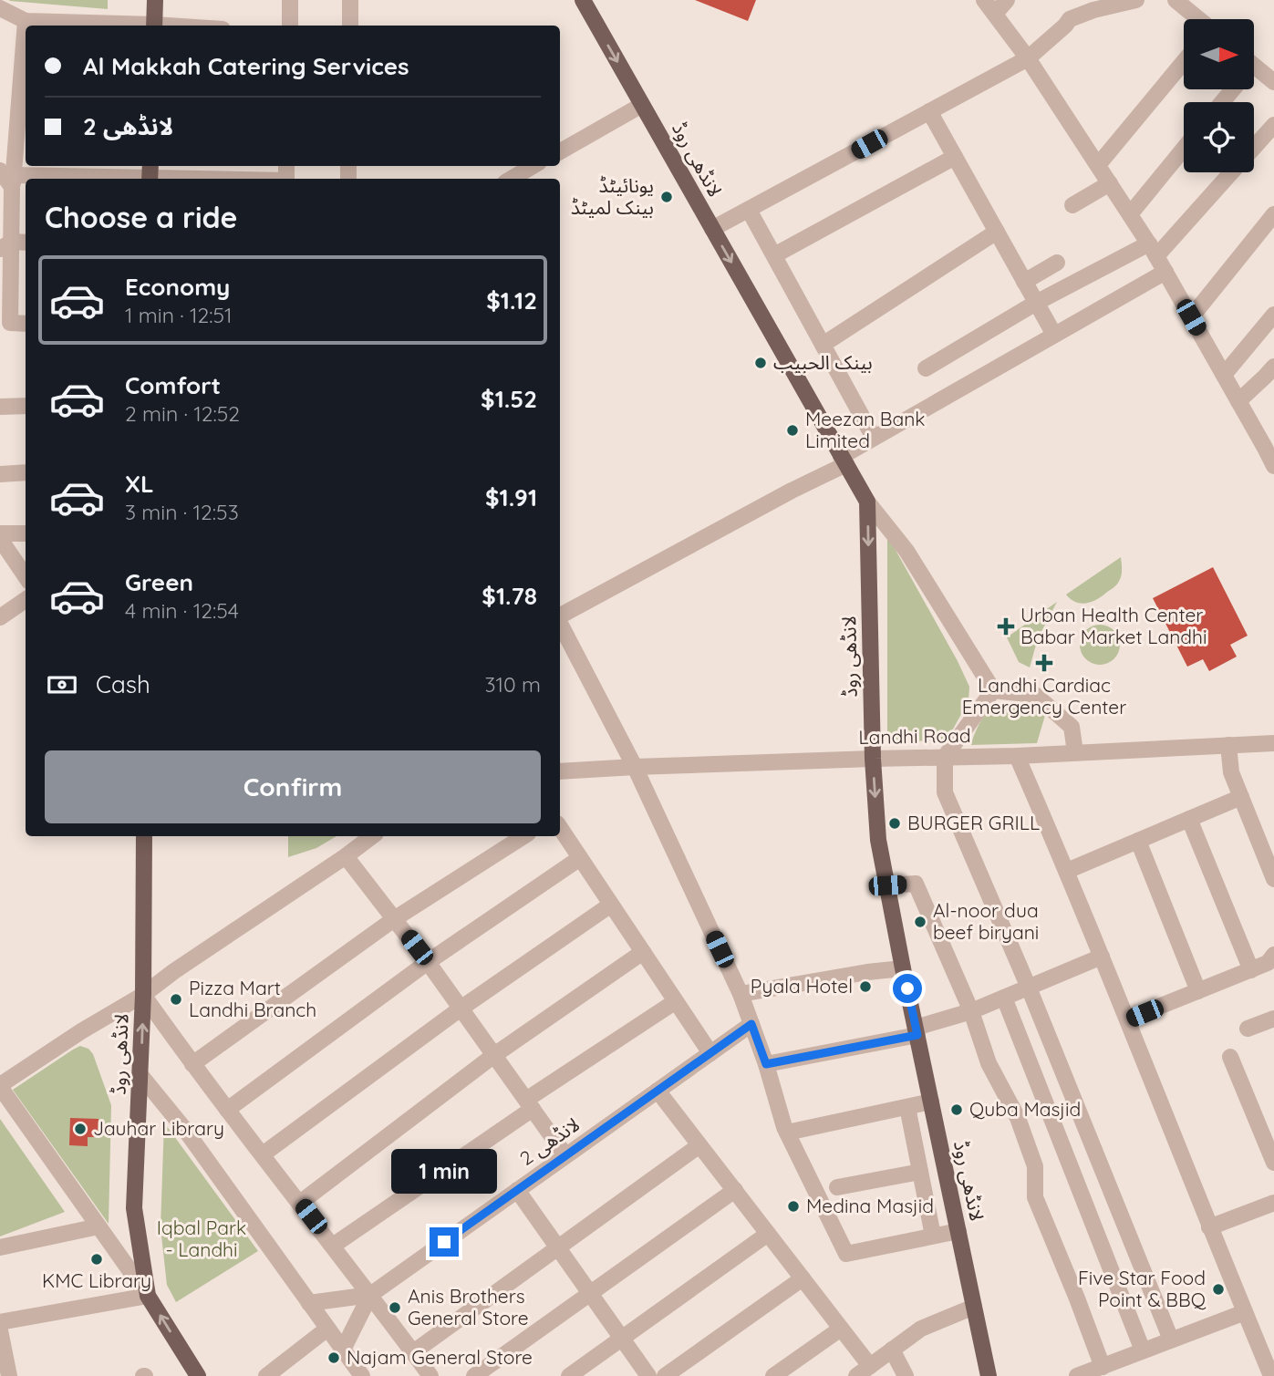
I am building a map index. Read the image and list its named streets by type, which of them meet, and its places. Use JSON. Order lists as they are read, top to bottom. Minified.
{"streets":{"main road":["لانڈھی روڈ"],"street":["Landhi Road","لانڈھی 2"]},"crossings":[["لانڈھی روڈ","Landhi Road"]],"parks":["Iqbal Park - Landhi"],"places":{"other":["یونائیٹڈ بینک لمیٹڈ","بينک الحبيب","Meezan Bank Limited","BURGER GRILL","Al-noor dua beef biryani","Pyala Hotel","Pizza Mart Landhi Branch","Quba Masjid","Jauhar Library","Medina Masjid","KMC Library","Five Star Food Point & BBQ","Anis Brothers General Store","Najam General Store"],"health":["Urban Health Center Babar Market Landhi","Landhi Cardiac Emergency Center"]},"north":"right","page":{"banner":["Al Makkah Catering Services","لانڈھی 2"],"heading":"Choose a ride","list":[{"name":"Economy","note":"1 min · 12:51","value":"$1.12"},{"name":"Comfort","note":"2 min · 12:52","value":"$1.52"},{"name":"XL","note":"3 min · 12:53","value":"$1.91"},{"name":"Green","note":"4 min · 12:54","value":"$1.78"}],"pay":["Cash","310 m"],"buttons":"Confirm","bubble":"1 min"}}
